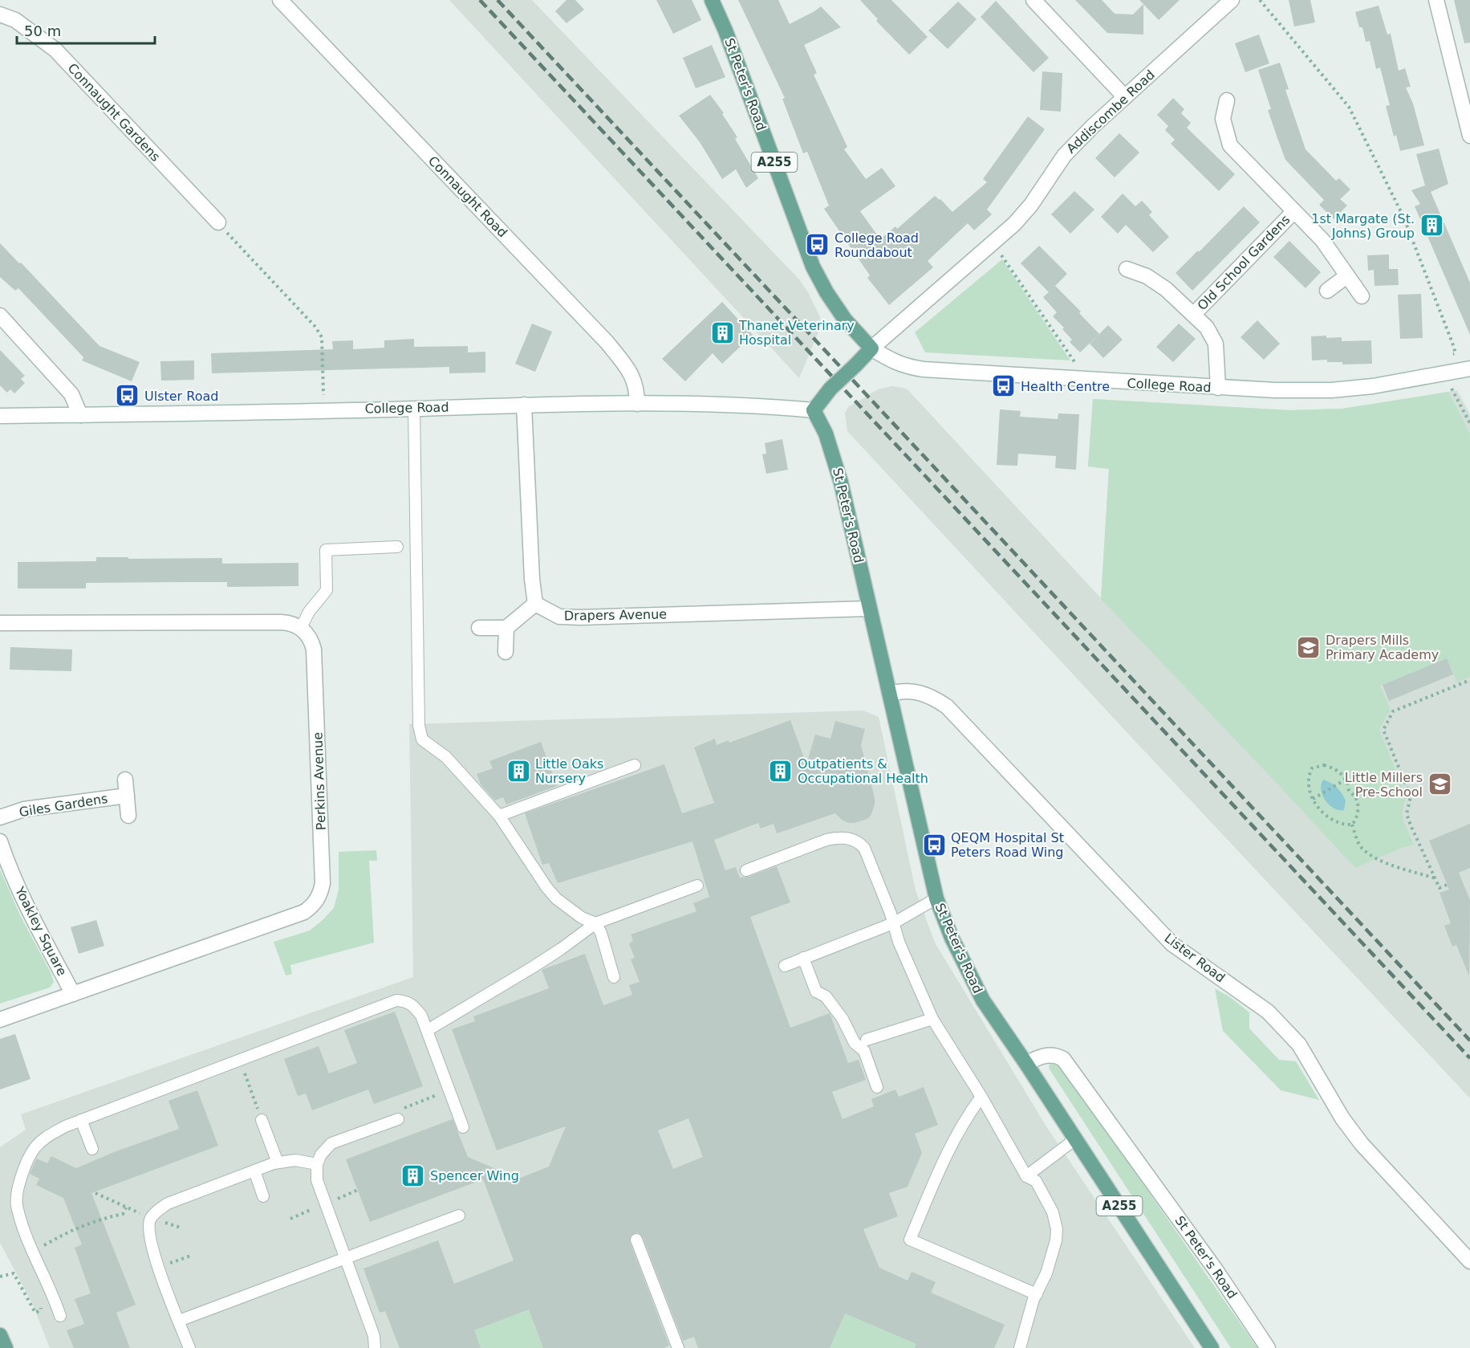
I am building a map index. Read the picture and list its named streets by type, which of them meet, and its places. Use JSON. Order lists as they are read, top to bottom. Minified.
{"streets":{"main road":["St Peter's Road","A255"],"street":["Addiscombe Road","Connaught Gardens","Connaught Road","Old School Gardens","College Road","Drapers Avenue","Perkins Avenue","Giles Gardens","Yoakley Square","Lister Road"]},"crossings":[["St Peter's Road","Addiscombe Road"],["St Peter's Road","College Road"],["St Peter's Road","Drapers Avenue"],["St Peter's Road","Lister Road"],["Addiscombe Road","College Road"],["Connaught Road","College Road"],["Old School Gardens","College Road"],["Perkins Avenue","Yoakley Square"]],"places":{"building":["1st Margate (St. Johns) Group","Thanet Veterinary Hospital","Little Oaks Nursery","Outpatients & Occupational Health","Spencer Wing"],"bus stop":["College Road Roundabout","Health Centre","Ulster Road","QEQM Hospital St Peters Road Wing"],"school or university":["Drapers Mills Primary Academy","Little Millers Pre-School"]},"scale_bar":"50 m"}
